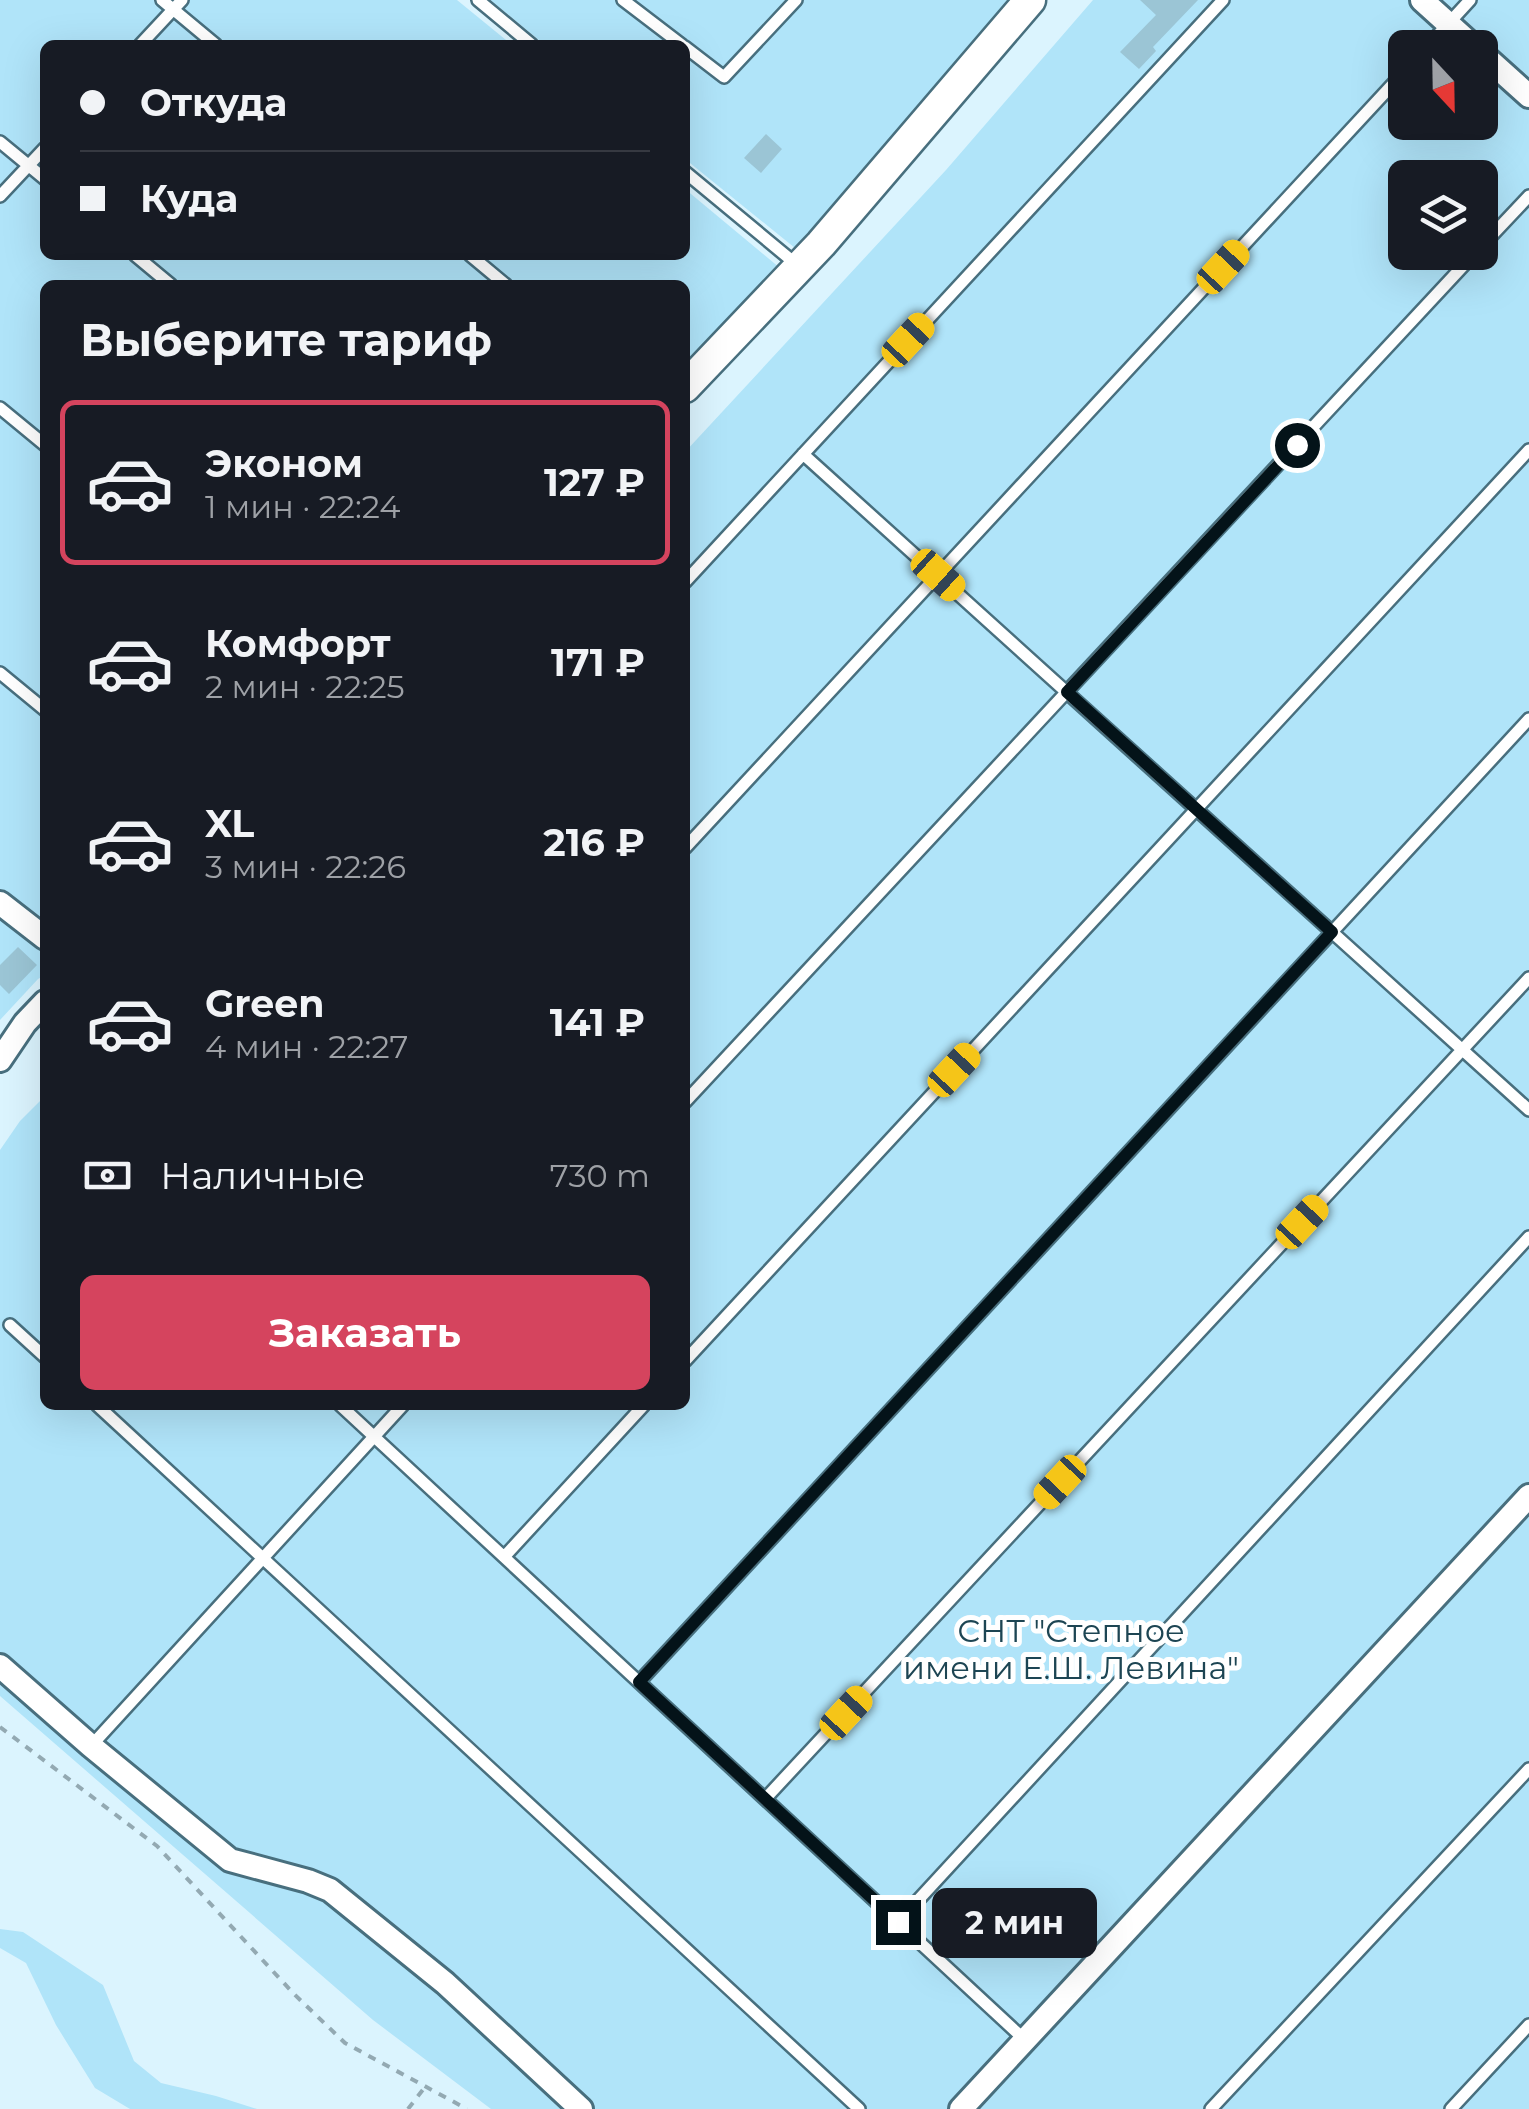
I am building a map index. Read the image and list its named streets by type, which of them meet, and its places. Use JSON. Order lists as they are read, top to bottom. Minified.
{"parks":["СНТ \"Степное имени Е.Ш. Левина\""],"north":"bottom","page":{"banner":["Откуда","Куда"],"heading":"Выберите тариф","list":[{"name":"Эконом","note":"1 мин · 22:24","value":"127 ₽"},{"name":"Комфорт","note":"2 мин · 22:25","value":"171 ₽"},{"name":"XL","note":"3 мин · 22:26","value":"216 ₽"},{"name":"Green","note":"4 мин · 22:27","value":"141 ₽"}],"pay":["Наличные","730 m"],"buttons":"Заказать","bubble":"2 мин"}}
